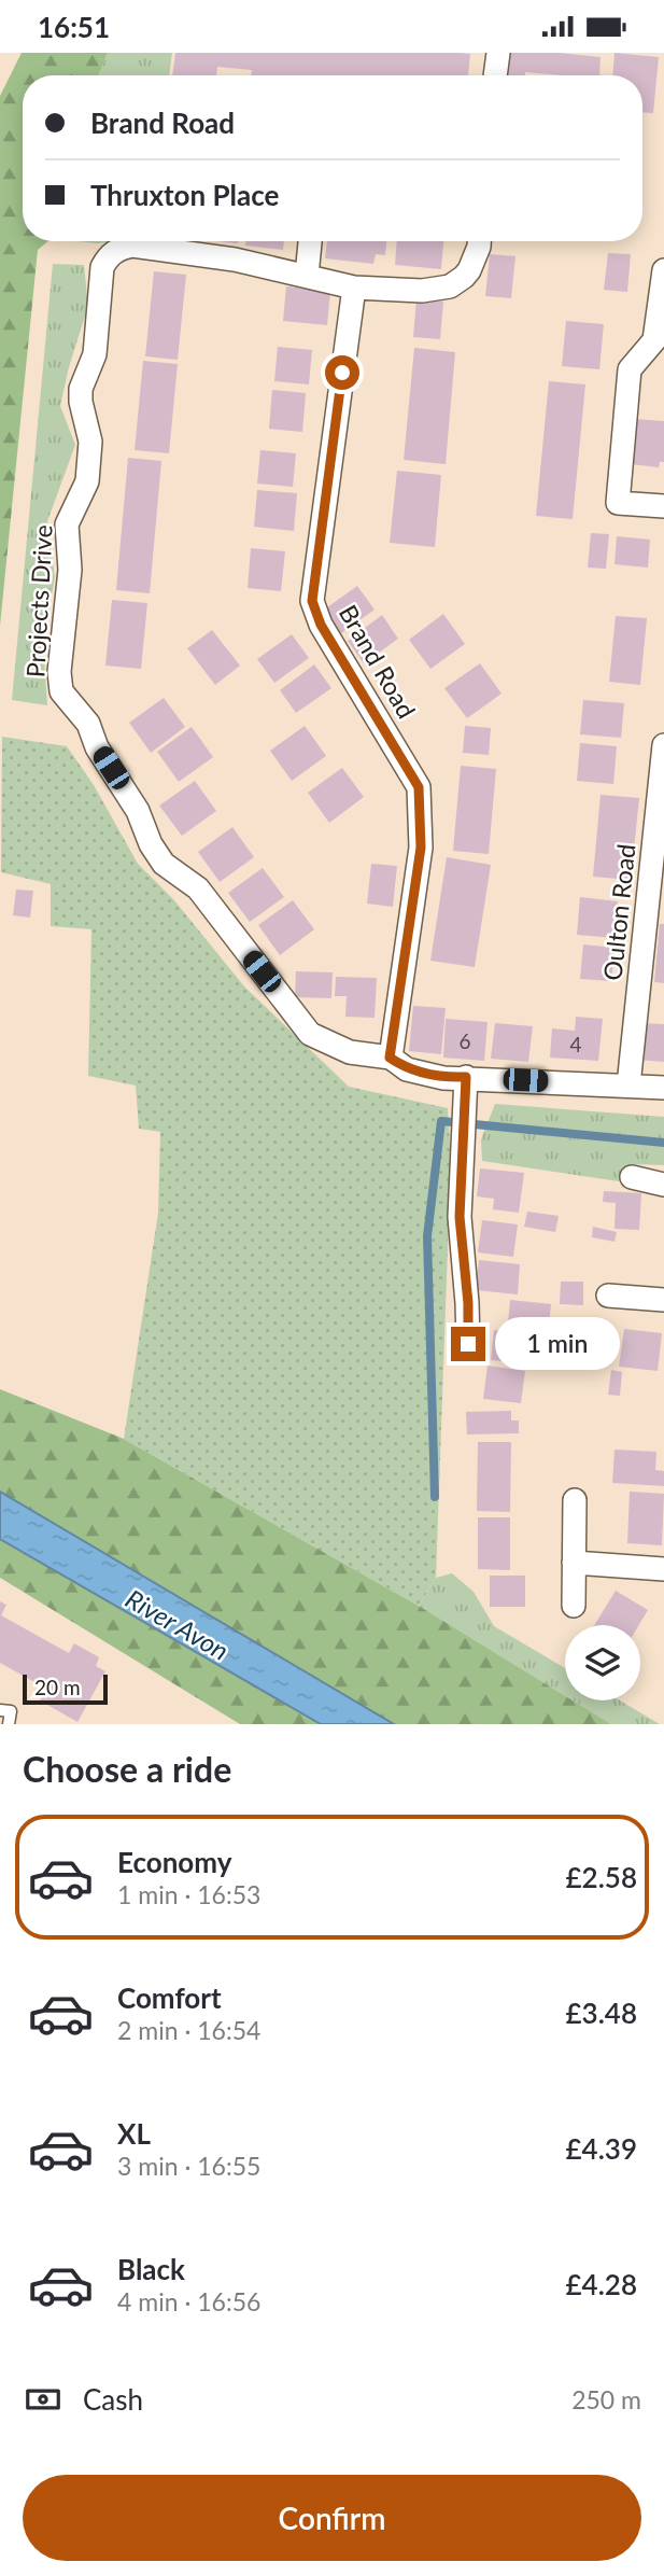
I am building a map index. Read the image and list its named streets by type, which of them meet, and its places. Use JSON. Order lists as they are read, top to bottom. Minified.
{"streets":{"street":["Projects Drive","Brand Road","Oulton Road"]},"crossings":[["Projects Drive","Brand Road"],["Projects Drive","Oulton Road"]],"water":["River Avon"],"house_numbers":["6","4"],"scale_bar":"20 m","page":{"status":"16:51","banner":["Brand Road","Thruxton Place"],"bubble":"1 min","scale":"20 m","heading":"Choose a ride","list":[{"name":"Economy","note":"1 min · 16:53","value":"£2.58"},{"name":"Comfort","note":"2 min · 16:54","value":"£3.48"},{"name":"XL","note":"3 min · 16:55","value":"£4.39"},{"name":"Black","note":"4 min · 16:56","value":"£4.28"}],"pay":["Cash","250 m"],"buttons":"Confirm"}}
